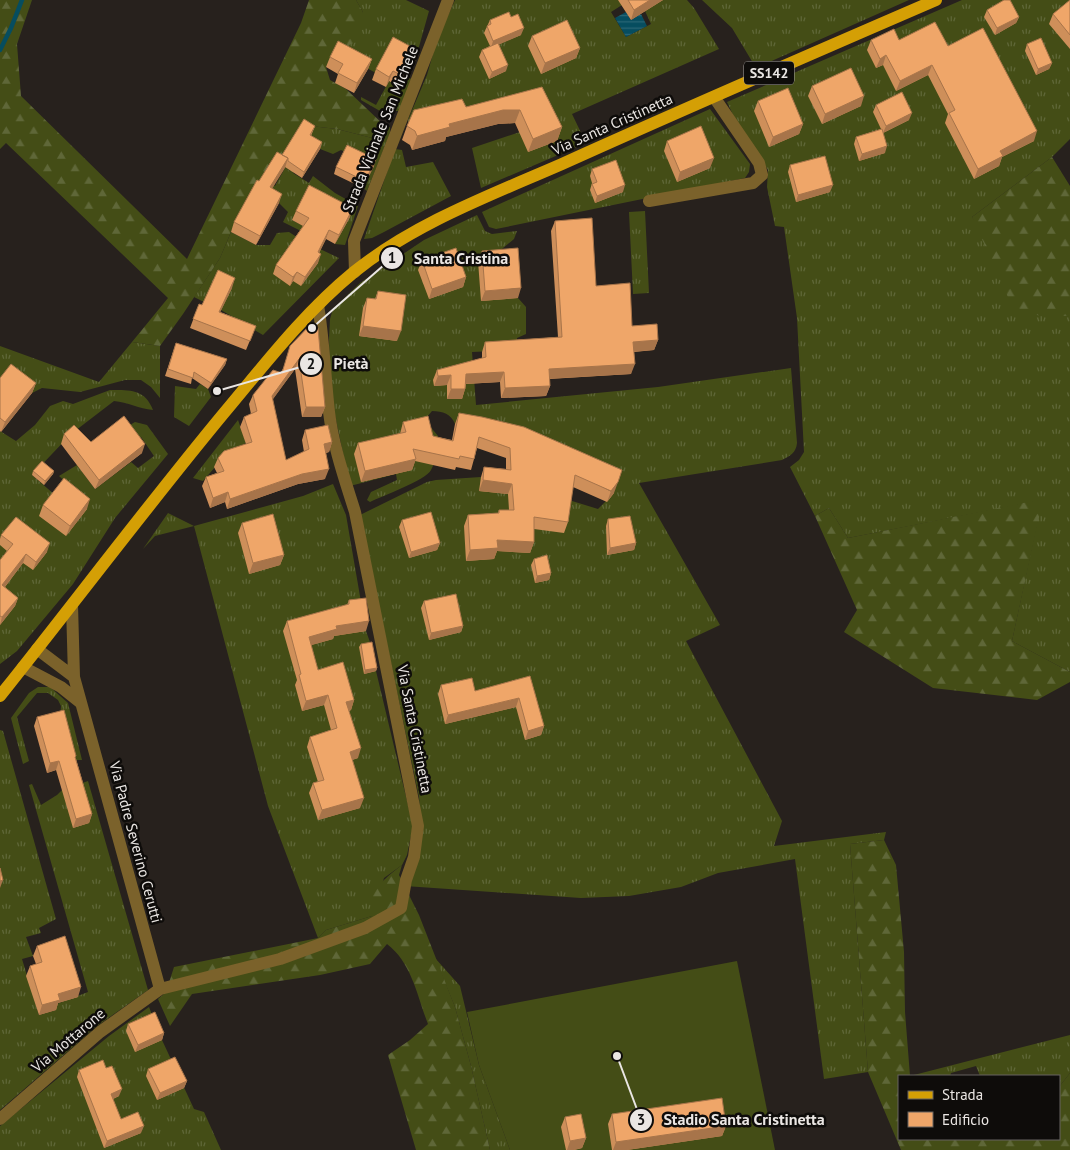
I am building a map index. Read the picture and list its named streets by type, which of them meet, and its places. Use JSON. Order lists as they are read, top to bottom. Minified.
{"streets":{"main road":["SS142","Via Santa Cristinetta"],"street":["Strada Vicinale San Michele","Via Padre Severino Cerutti","Via Mottarone"]},"crossings":[["Via Santa Cristinetta","Strada Vicinale San Michele"],["Via Santa Cristinetta","Via Padre Severino Cerutti"],["Via Santa Cristinetta","Via Mottarone"],["Via Padre Severino Cerutti","Via Mottarone"]],"places":["Santa Cristina","Pietà","Stadio Santa Cristinetta"],"legend":["Strada","Edificio"]}
